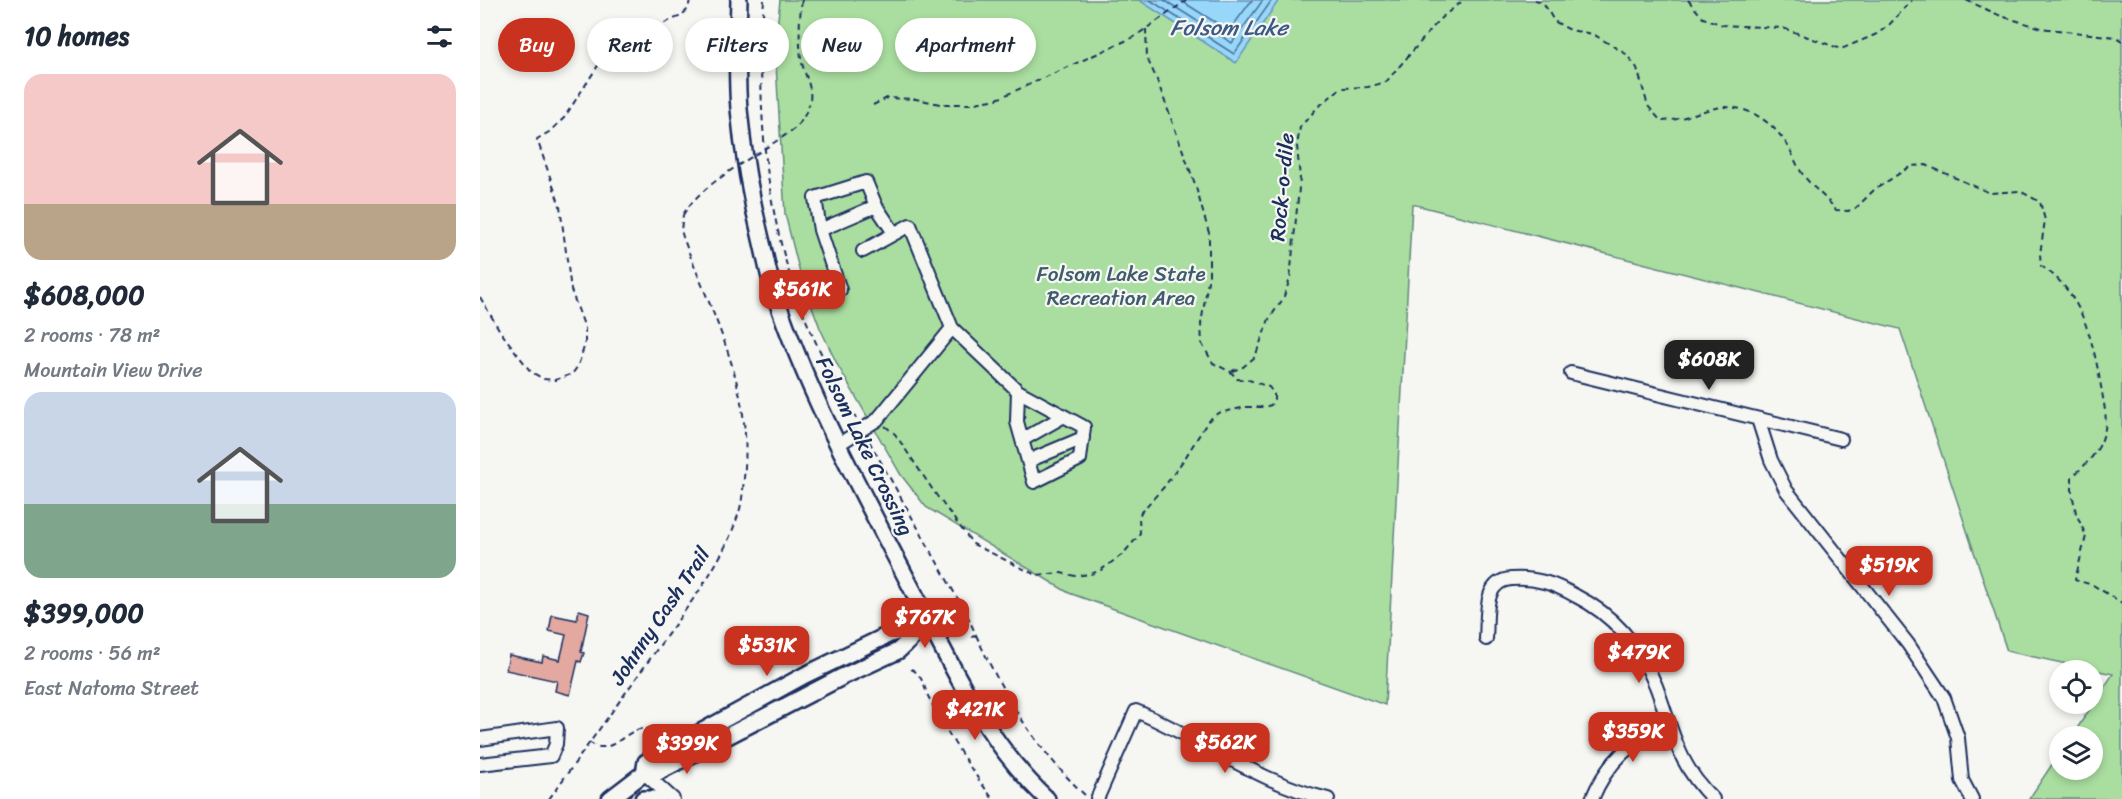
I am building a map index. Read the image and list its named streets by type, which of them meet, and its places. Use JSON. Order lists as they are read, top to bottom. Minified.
{"streets":{"main road":["Folsom Lake Crossing"],"path":["Rock-o-dile","Johnny Cash Trail"]},"water":["Folsom Lake"],"parks":["Folsom Lake State Recreation Area"],"page":{"heading":"10 homes","chip":["Buy","Rent","Filters","New","Apartment"],"list":[{"name":"$608,000","note":"2 rooms · 78 m² · Mountain View Drive"},{"name":"$399,000","note":"2 rooms · 56 m² · East Natoma Street"}],"price":["$561K","$608K","$519K","$767K","$531K","$479K","$421K","$359K","$562K","$399K"]}}
